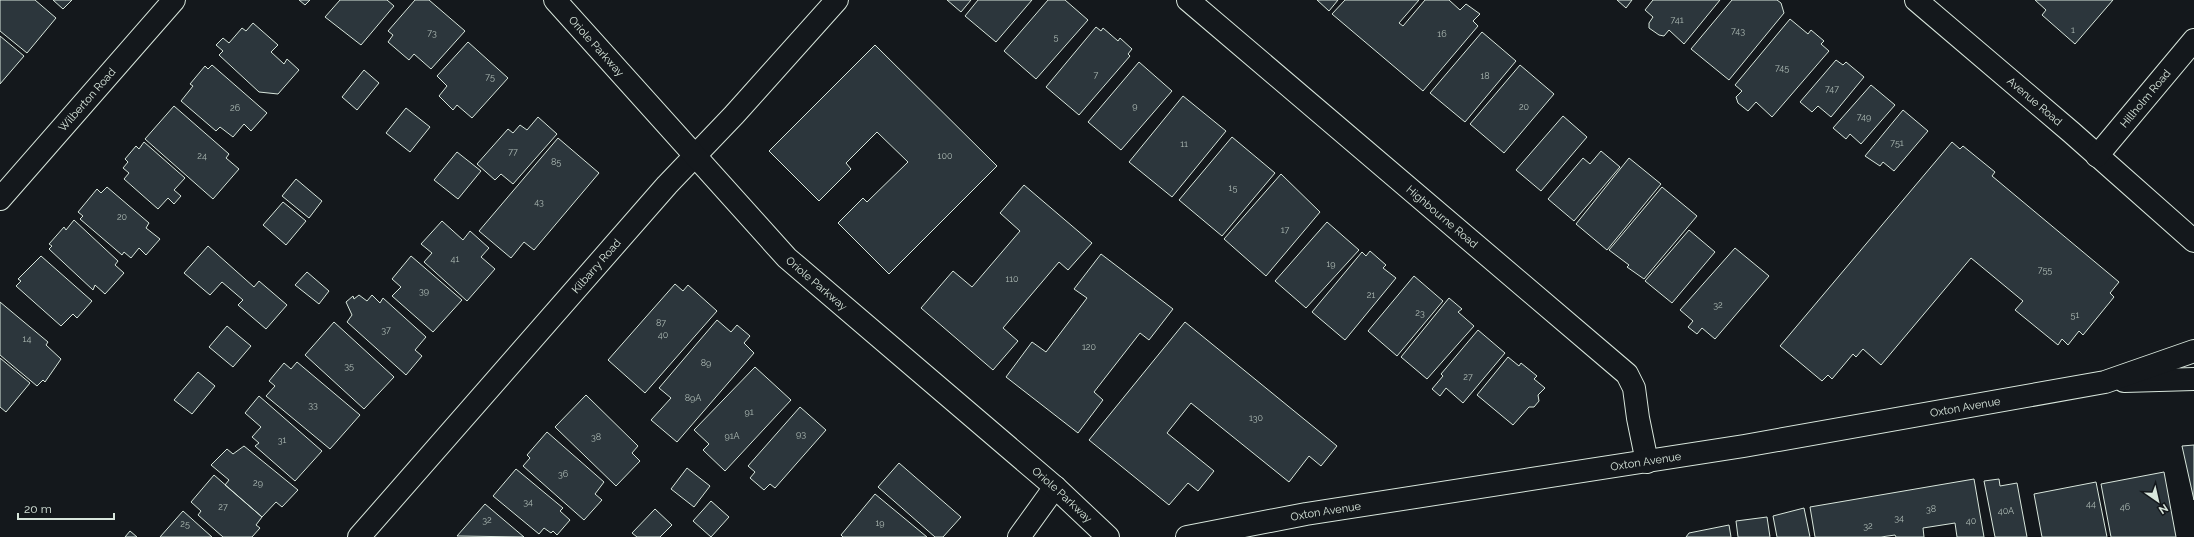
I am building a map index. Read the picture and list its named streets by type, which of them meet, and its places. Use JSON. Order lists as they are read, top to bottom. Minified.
{"streets":{"street":["Oriole Parkway","Hillholm Road","Wilberton Road","Avenue Road","Highbourne Road","Kilbarry Road","Oxton Avenue"]},"crossings":[["Oriole Parkway","Kilbarry Road"],["Hillholm Road","Avenue Road"],["Highbourne Road","Oxton Avenue"]],"house_numbers":["741","1","743","73","16","5","745","7","18","75","747","9","20","26","749","751","11","77","24","100","85","15","43","20","17","41","19","755","110","39","21","32","23","51","87","37","40","14","120","89","35","27","89A","33","91","130","93","91A","38","31","36","29","34","44","27","46","38","40A","34","32","40","19","25","32"],"scale_bar":"20 m","north":"bottom right"}
